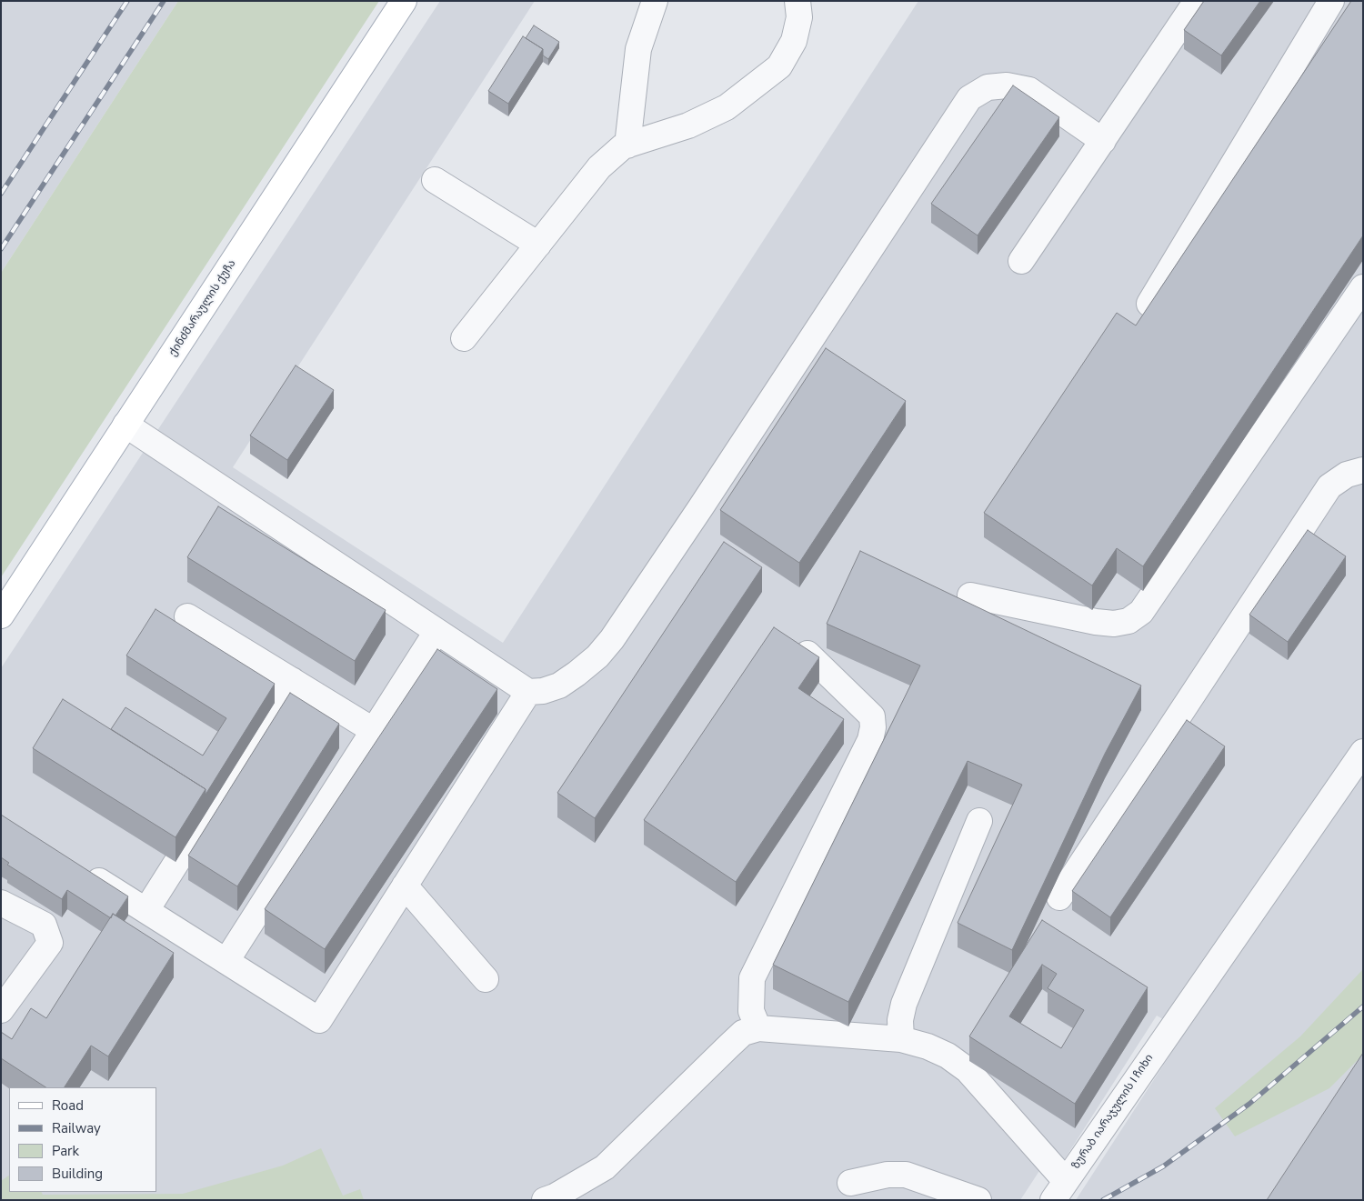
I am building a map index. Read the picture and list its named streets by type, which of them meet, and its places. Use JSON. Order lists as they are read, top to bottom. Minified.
{"streets":{"main road":["ქინძმარაულის ქუჩა"],"street":["ზურაბ იარაჯულის I ჩიხი"]},"legend":["Road","Railway","Park","Building"]}
